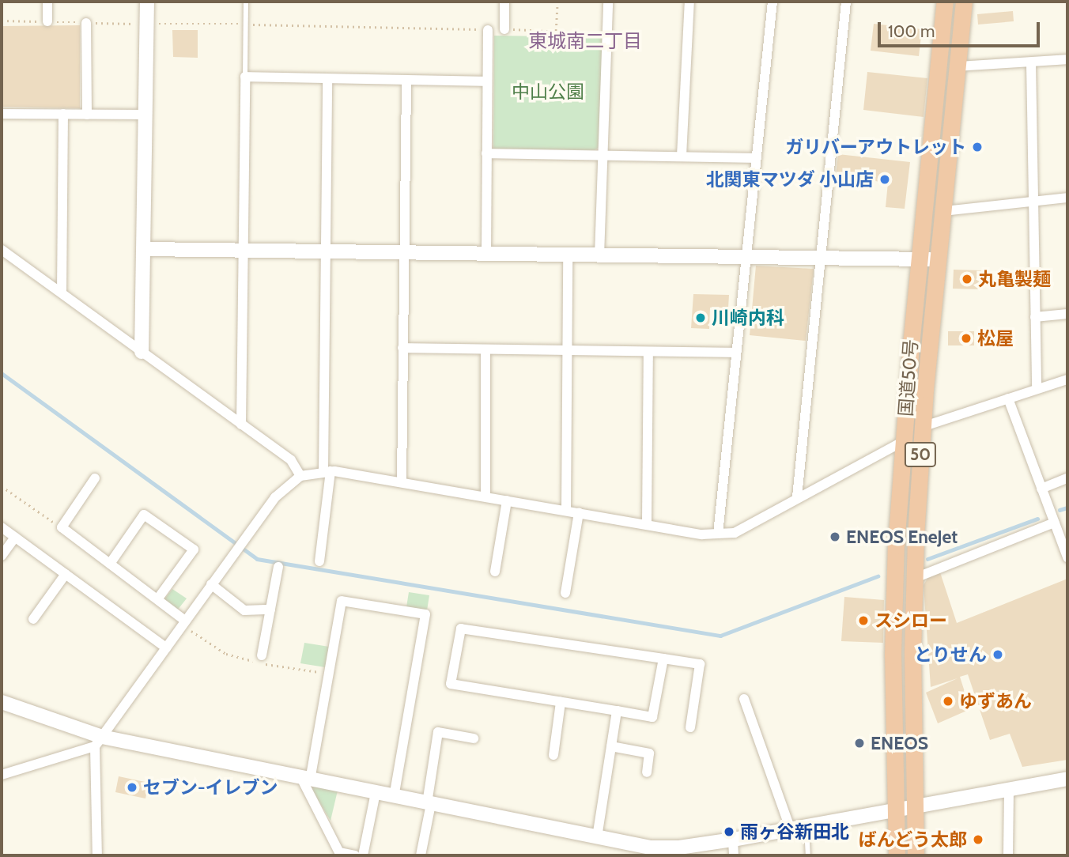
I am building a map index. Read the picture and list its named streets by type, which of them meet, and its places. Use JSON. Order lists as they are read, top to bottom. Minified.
{"streets":{"highway":["国道50号","50"]},"districts":["東城南二丁目"],"parks":["中山公園"],"places":["ガリバーアウトレット","北関東マツダ 小山店","丸亀製麺","川崎内科","松屋","ENEOS EneJet","スシロー","とりせん","ゆずあん","ENEOS","セブン-イレブン","雨ヶ谷新田北","ばんどう太郎"],"scale_bar":"100 m"}
